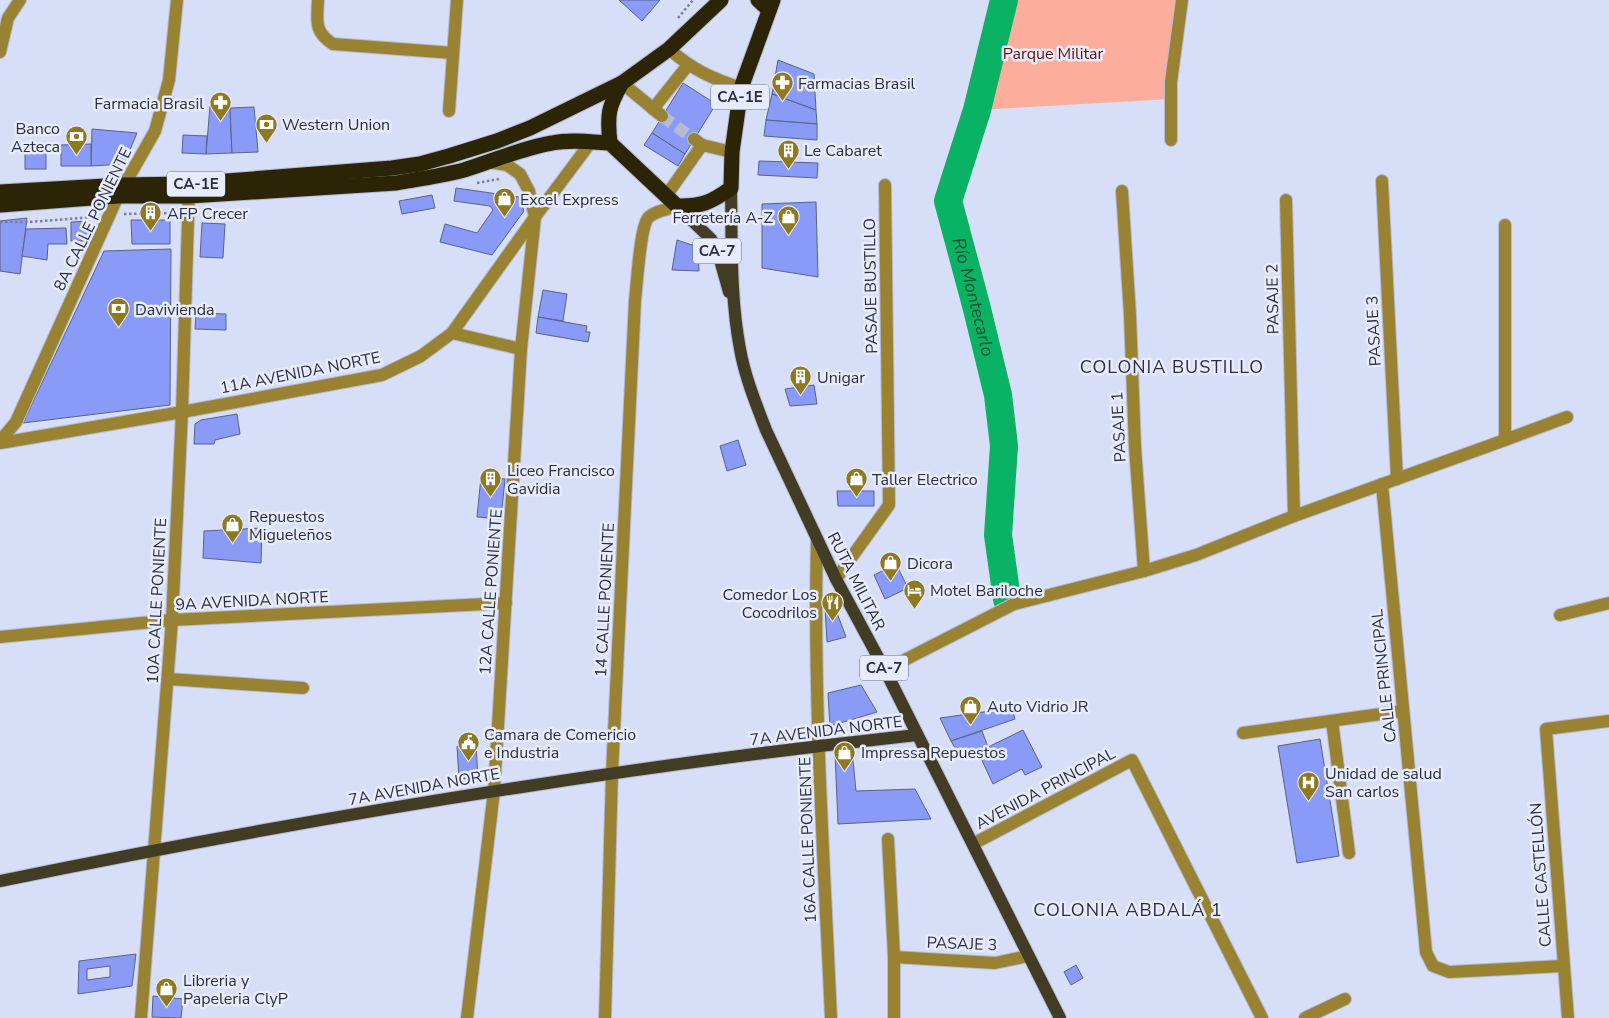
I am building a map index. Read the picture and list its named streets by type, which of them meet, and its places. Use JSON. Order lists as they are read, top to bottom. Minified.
{"streets":{"highway":["CA-1E"],"main road":["CA-7","RUTA MILITAR","7A AVENIDA NORTE"],"street":["8A CALLE PONIENTE","PASAJE BUSTILLO","PASAJE 2","PASAJE 3","11A AVENIDA NORTE","PASAJE 1","12A CALLE PONIENTE","9A AVENIDA NORTE","14 CALLE PONIENTE","10A CALLE PONIENTE","CALLE PRINCIPAL","AVENIDA PRINCIPAL","16A CALLE PONIENTE","CALLE CASTELLÓN"]},"crossings":[["CA-1E","8A CALLE PONIENTE"],["CA-1E","11A AVENIDA NORTE"],["CA-1E","RUTA MILITAR"],["CA-1E","12A CALLE PONIENTE"],["CA-1E","10A CALLE PONIENTE"],["8A CALLE PONIENTE","11A AVENIDA NORTE"],["PASAJE BUSTILLO","RUTA MILITAR"],["PASAJE 3","RUTA MILITAR"],["11A AVENIDA NORTE","12A CALLE PONIENTE"],["11A AVENIDA NORTE","10A CALLE PONIENTE"],["RUTA MILITAR","14 CALLE PONIENTE"],["RUTA MILITAR","7A AVENIDA NORTE"],["RUTA MILITAR","AVENIDA PRINCIPAL"],["RUTA MILITAR","16A CALLE PONIENTE"],["12A CALLE PONIENTE","9A AVENIDA NORTE"],["12A CALLE PONIENTE","7A AVENIDA NORTE"],["9A AVENIDA NORTE","10A CALLE PONIENTE"],["14 CALLE PONIENTE","7A AVENIDA NORTE"],["10A CALLE PONIENTE","7A AVENIDA NORTE"],["CALLE PRINCIPAL","CALLE CASTELLÓN"],["7A AVENIDA NORTE","16A CALLE PONIENTE"]],"districts":["COLONIA BUSTILLO","COLONIA ABDALÁ 1"],"water":["Río Montecarlo"],"parks":["Parque Militar"],"places":{"pharmacy":["Farmacias Brasil","Farmacia Brasil"],"bank":["Western Union","Banco Azteca","Davivienda"],"building":["Le Cabaret","AFP Crecer","Unigar","Liceo Francisco Gavidia"],"shop":["Excel Express","Ferretería A-Z","Taller Electrico","Repuestos Migueleños","Dicora","Auto Vidrio JR","Impressa Repuestos","Libreria y Papeleria ClyP"],"hotel":["Motel Bariloche"],"restaurant":["Comedor Los Cocodrilos"],"public building":["Camara de Comericio e Industria"],"hospital":["Unidad de salud San carlos"]}}
